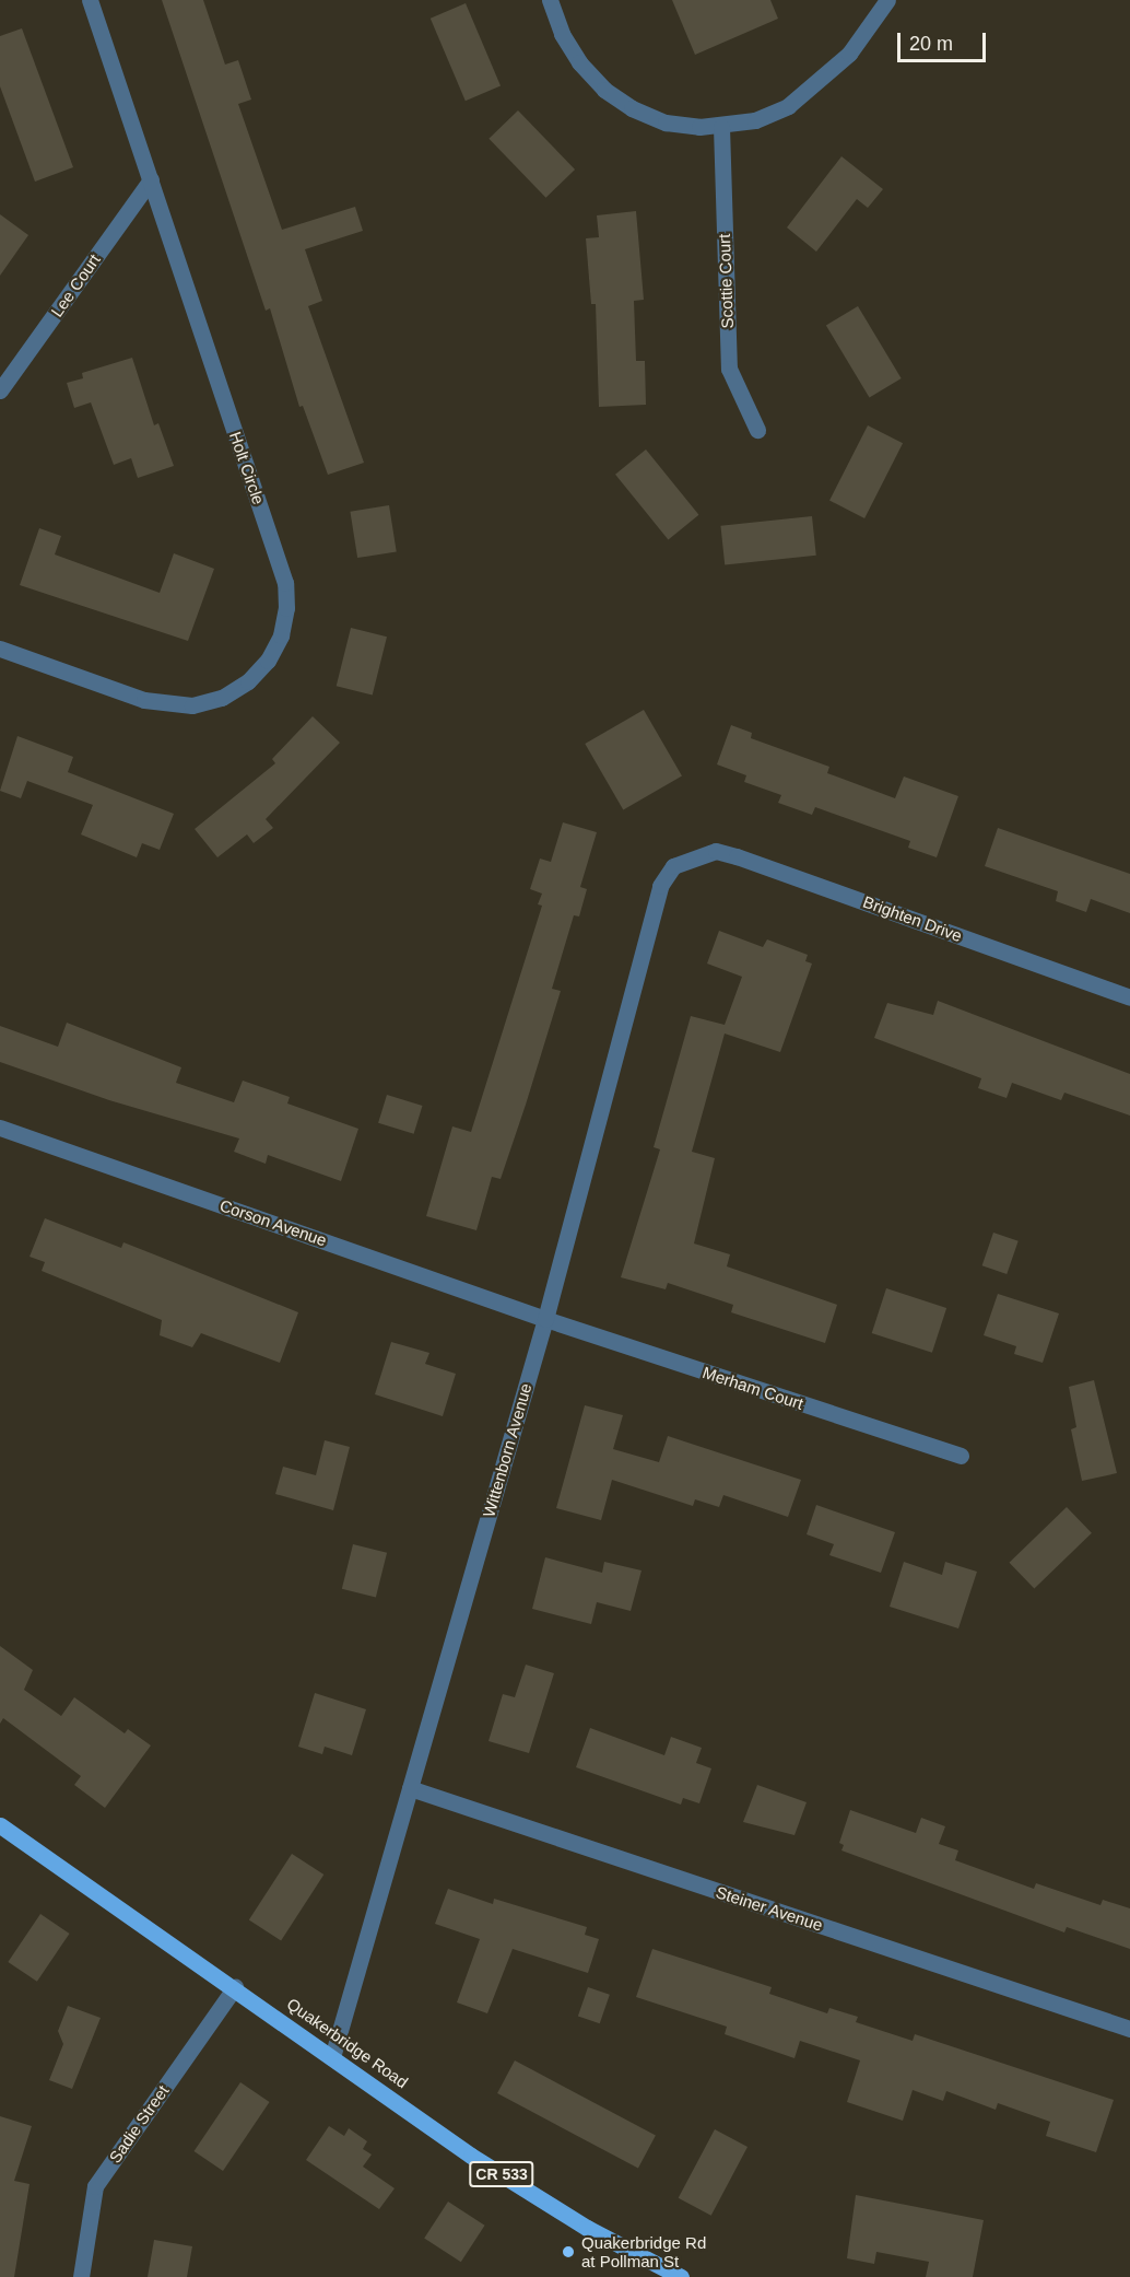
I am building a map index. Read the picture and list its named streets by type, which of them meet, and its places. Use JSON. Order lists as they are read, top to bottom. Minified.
{"streets":{"main road":["Quakerbridge Road","CR 533"],"street":["Scottie Court","Lee Court","Holt Circle","Brighten Drive","Corson Avenue","Merham Court","Wittenborn Avenue","Steiner Avenue","Sadie Street"]},"crossings":[["Lee Court","Holt Circle"],["Brighten Drive","Wittenborn Avenue"],["Corson Avenue","Merham Court"],["Corson Avenue","Wittenborn Avenue"],["Merham Court","Wittenborn Avenue"],["Wittenborn Avenue","Steiner Avenue"],["Wittenborn Avenue","Quakerbridge Road"],["Quakerbridge Road","Sadie Street"]],"places":["Quakerbridge Rd at Pollman St"],"scale_bar":"20 m"}
